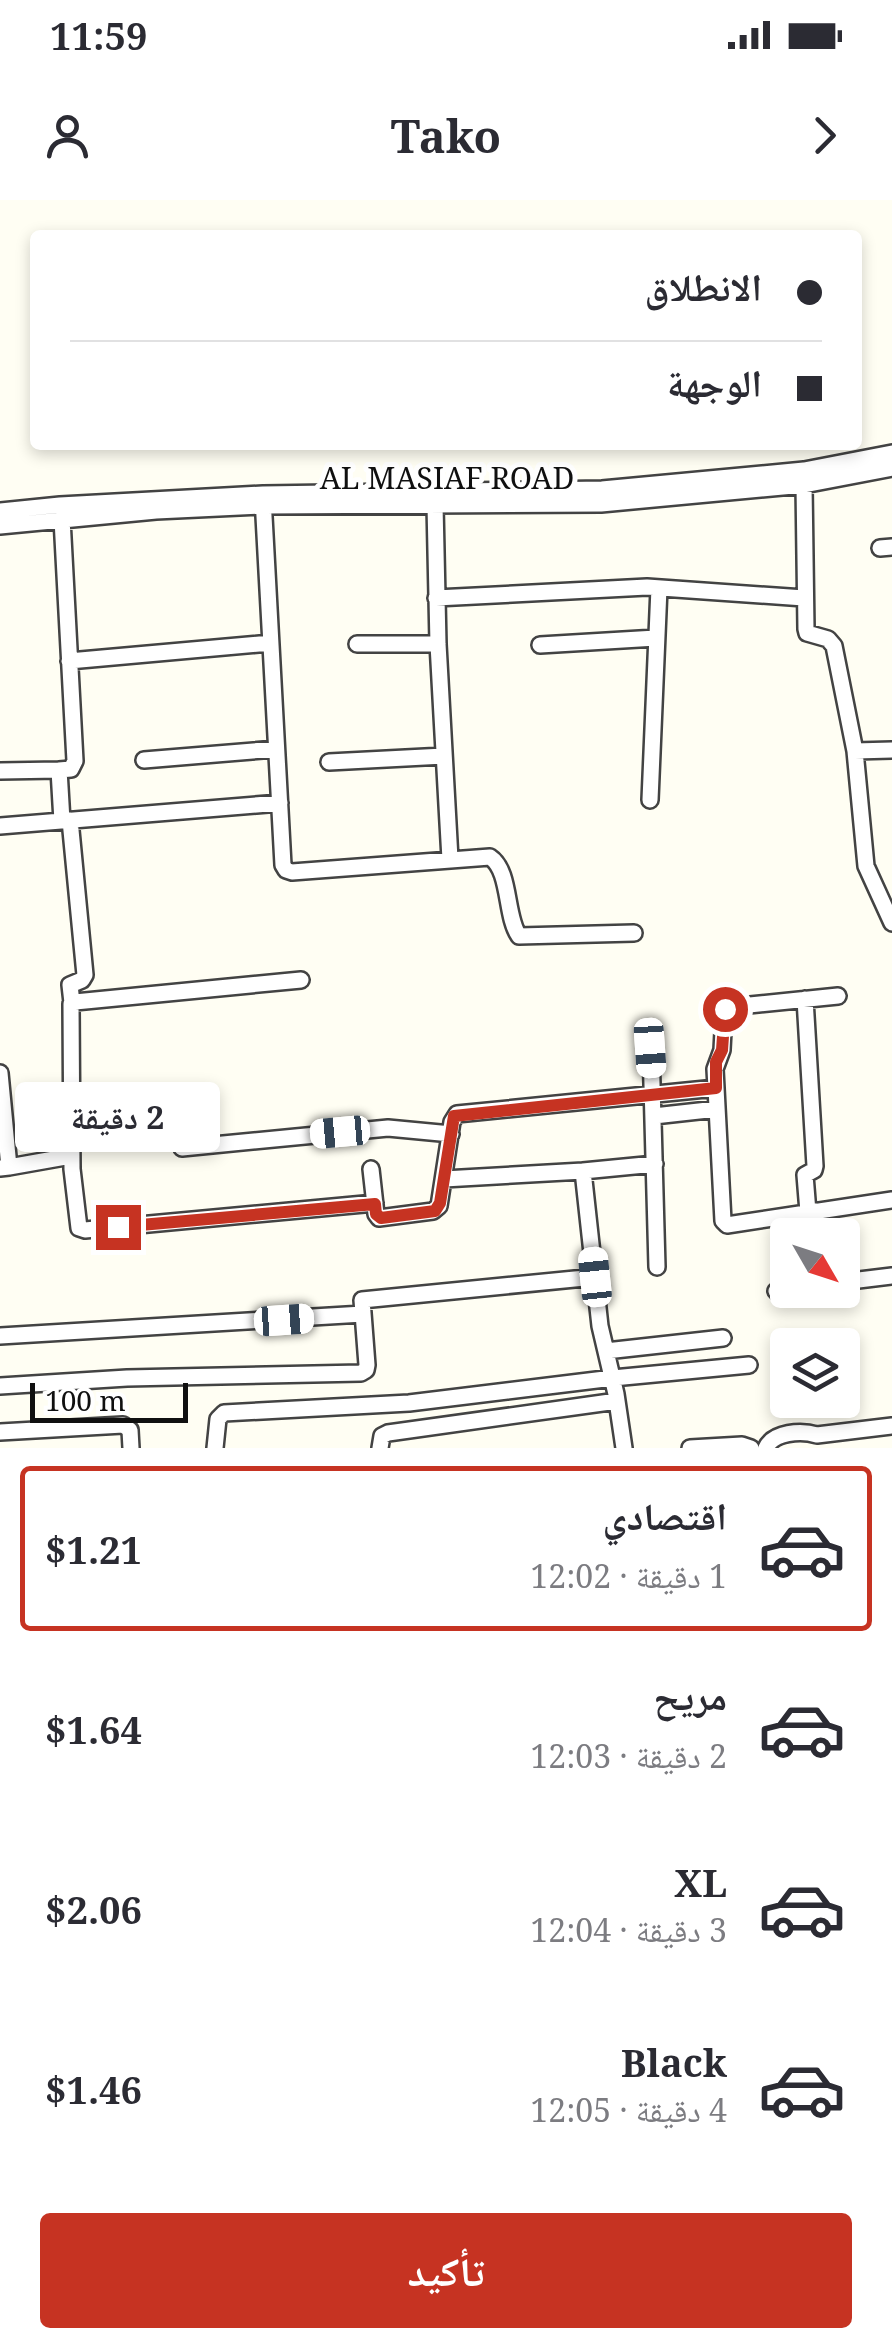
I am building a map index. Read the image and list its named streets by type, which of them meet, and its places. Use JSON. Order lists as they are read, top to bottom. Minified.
{"streets":{"street":["AL MASIAF ROAD"]},"scale_bar":"100 m","north":"bottom right","page":{"status":"11:59","header":"Tako","banner":["الانطلاق","الوجهة"],"bubble":"2 دقيقة","scale":"100 m","list":[{"name":"اقتصادي","note":"1 دقيقة · 12:02","value":"$1.21"},{"name":"مريح","note":"2 دقيقة · 12:03","value":"$1.64"},{"name":"XL","note":"3 دقيقة · 12:04","value":"$2.06"},{"name":"Black","note":"4 دقيقة · 12:05","value":"$1.46"}],"buttons":"تأكيد"}}
